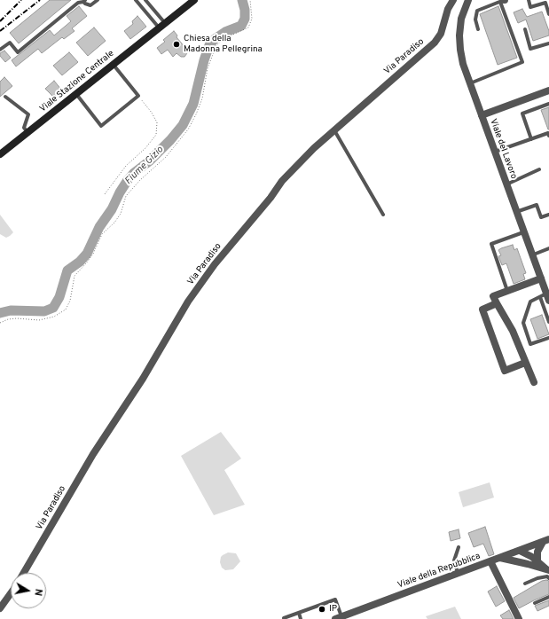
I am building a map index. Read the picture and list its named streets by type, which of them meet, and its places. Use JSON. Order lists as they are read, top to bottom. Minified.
{"streets":{"main road":["Viale Stazione Centrale"],"street":["Via Paradiso","Viale del Lavoro","Viale della Repubblica"]},"water":["Fiume Gizio"],"places":["Chiesa della Madonna Pellegrina","IP"],"north":"right"}
